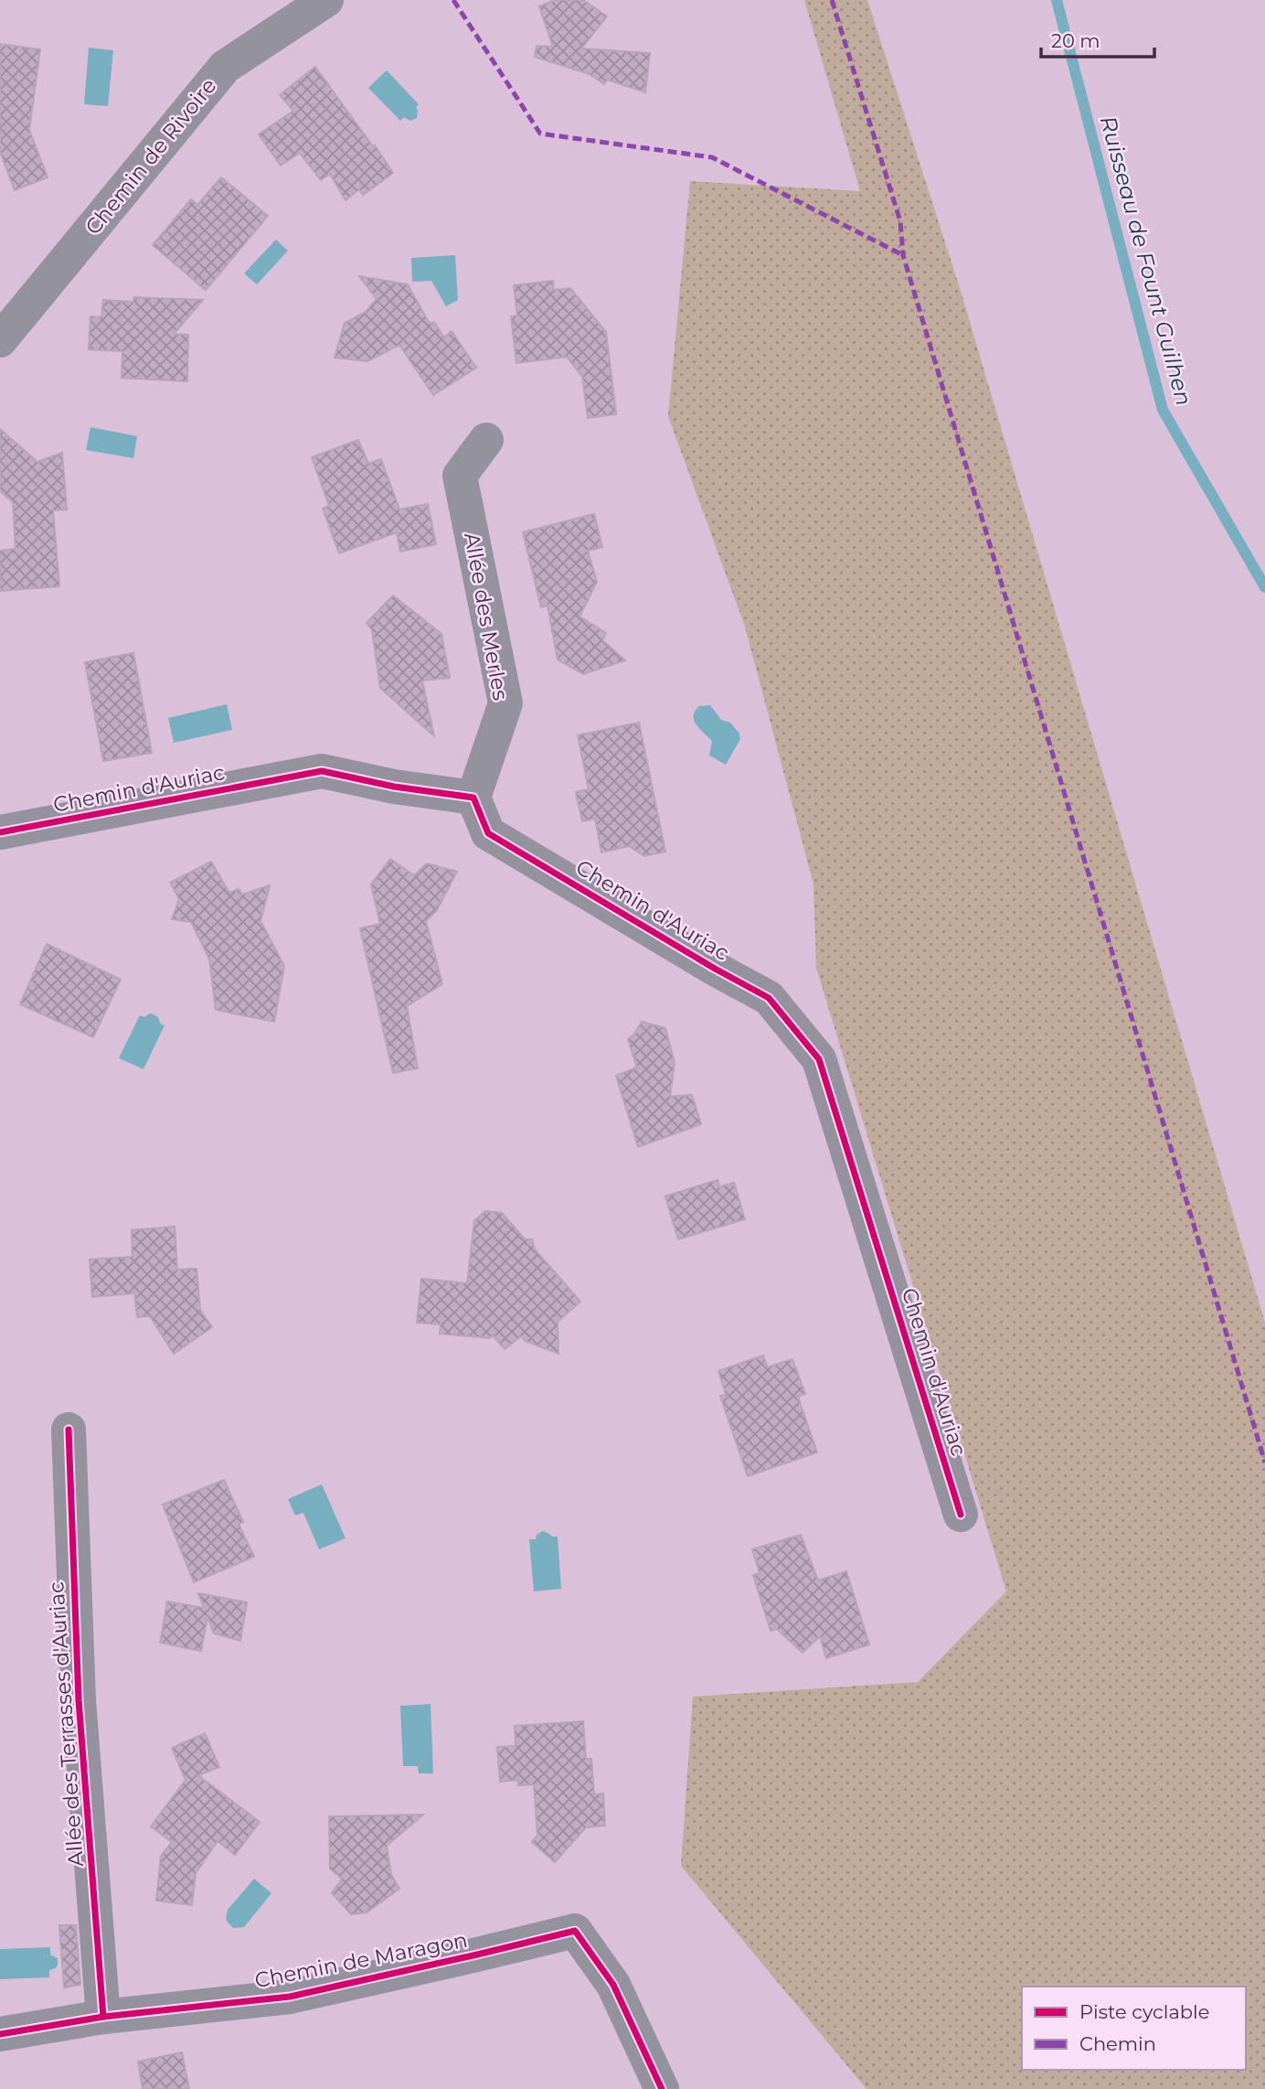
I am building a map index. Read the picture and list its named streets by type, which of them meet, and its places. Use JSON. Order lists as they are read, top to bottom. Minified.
{"streets":{"street":["Chemin de Rivoire","Allée des Merles","Chemin d'Auriac","Allée des Terrasses d'Auriac","Chemin de Maragon"]},"crossings":[["Allée des Merles","Chemin d'Auriac"],["Allée des Terrasses d'Auriac","Chemin de Maragon"]],"water":["Ruisseau de Fount Guilhen"],"legend":["Piste cyclable","Chemin"],"scale_bar":"20 m"}
